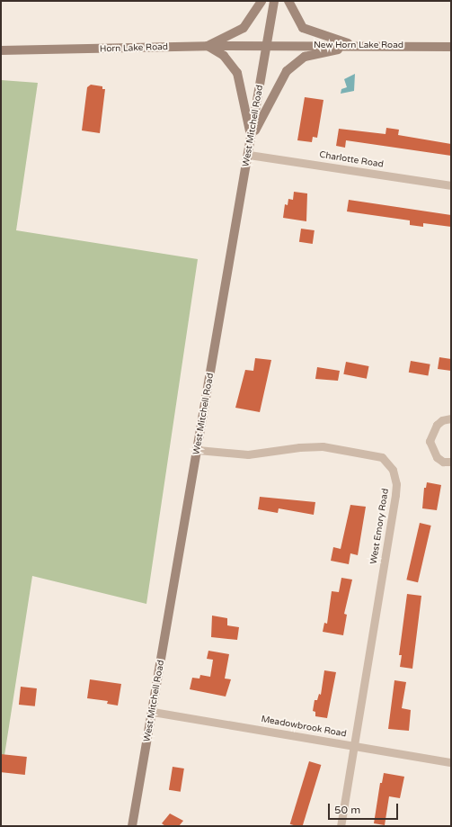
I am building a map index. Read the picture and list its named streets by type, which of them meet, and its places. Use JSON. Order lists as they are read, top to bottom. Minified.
{"streets":{"main road":["New Horn Lake Road","Horn Lake Road","West Mitchell Road"],"street":["Charlotte Road","West Emory Road","Meadowbrook Road"]},"crossings":[["New Horn Lake Road","Horn Lake Road"],["New Horn Lake Road","West Mitchell Road"],["Horn Lake Road","West Mitchell Road"],["West Mitchell Road","Charlotte Road"],["West Mitchell Road","West Emory Road"],["West Mitchell Road","Meadowbrook Road"],["West Emory Road","Meadowbrook Road"]],"scale_bar":"50 m"}
